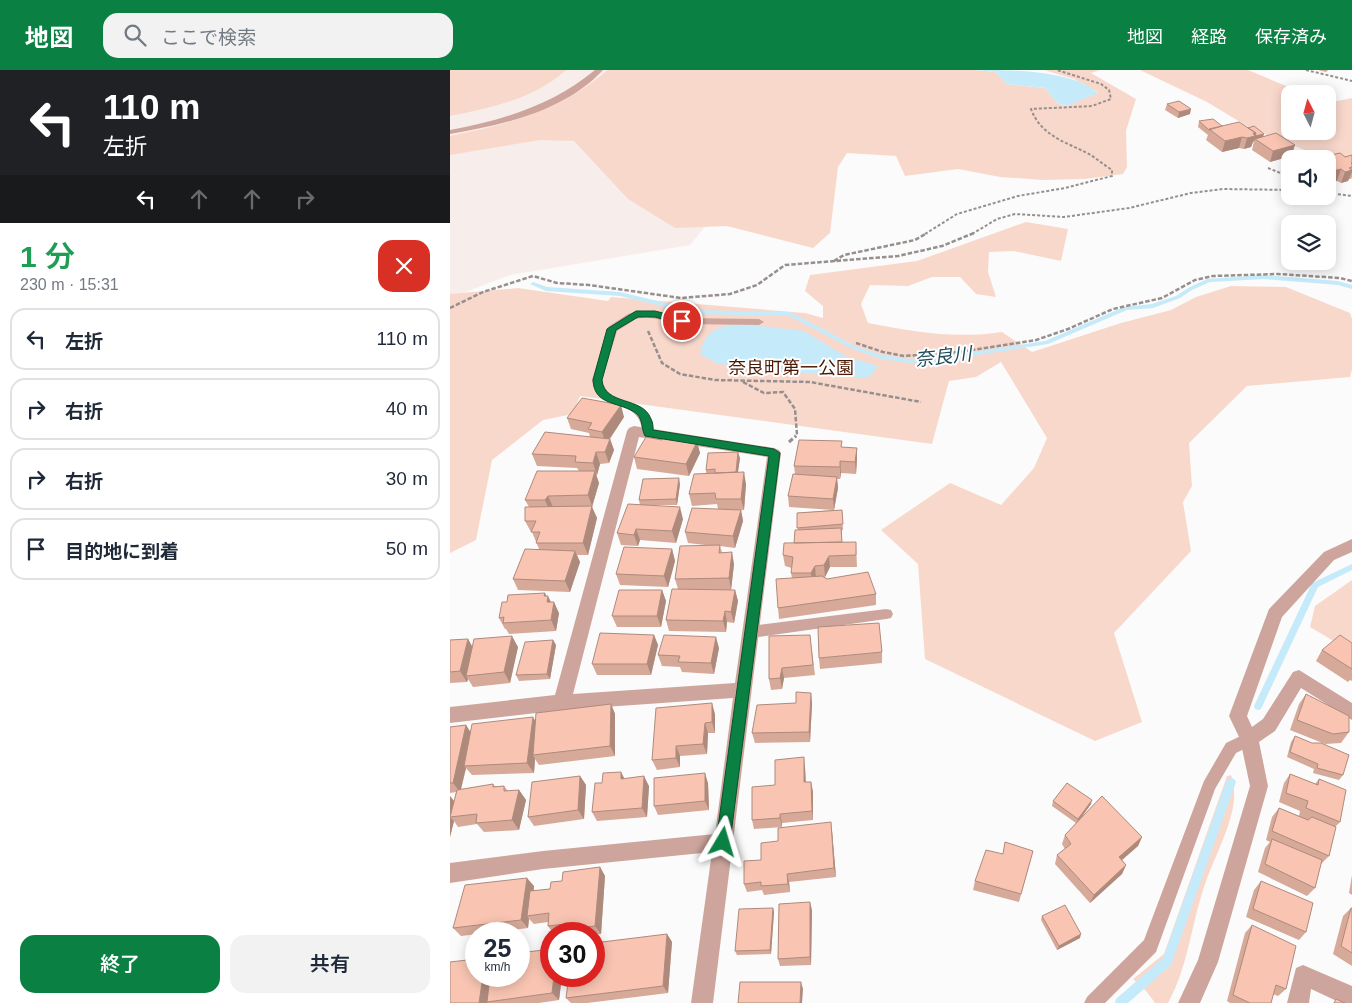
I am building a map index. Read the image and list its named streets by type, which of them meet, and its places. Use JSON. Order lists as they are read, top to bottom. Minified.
{"water":["奈良川"],"parks":["奈良町第一公園"],"north":"top","page":{"header":"地図","search":"ここで検索","nav":["地図","経路","保存済み"],"turn":["110 m","左折"],"heading":["1 分","230 m · 15:31"],"list":[{"name":"左折","value":"110 m"},{"name":"右折","value":"40 m"},{"name":"右折","value":"30 m"},{"name":"目的地に到着","value":"50 m"}],"speed":"25 km/h","limit":"30","buttons":["終了","共有"]}}
